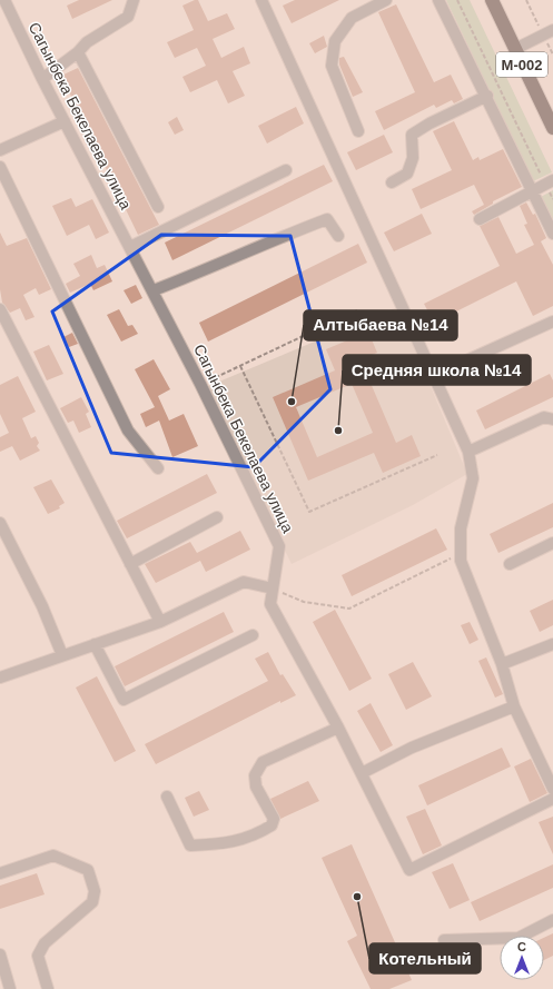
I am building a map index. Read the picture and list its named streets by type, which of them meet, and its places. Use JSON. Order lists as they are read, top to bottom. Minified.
{"streets":{"highway":["M-002"],"street":["Сагынбека Бекелаева улица"]},"places":["Алтыбаева №14","Средняя школа №14","Котельный"],"north":"top"}
